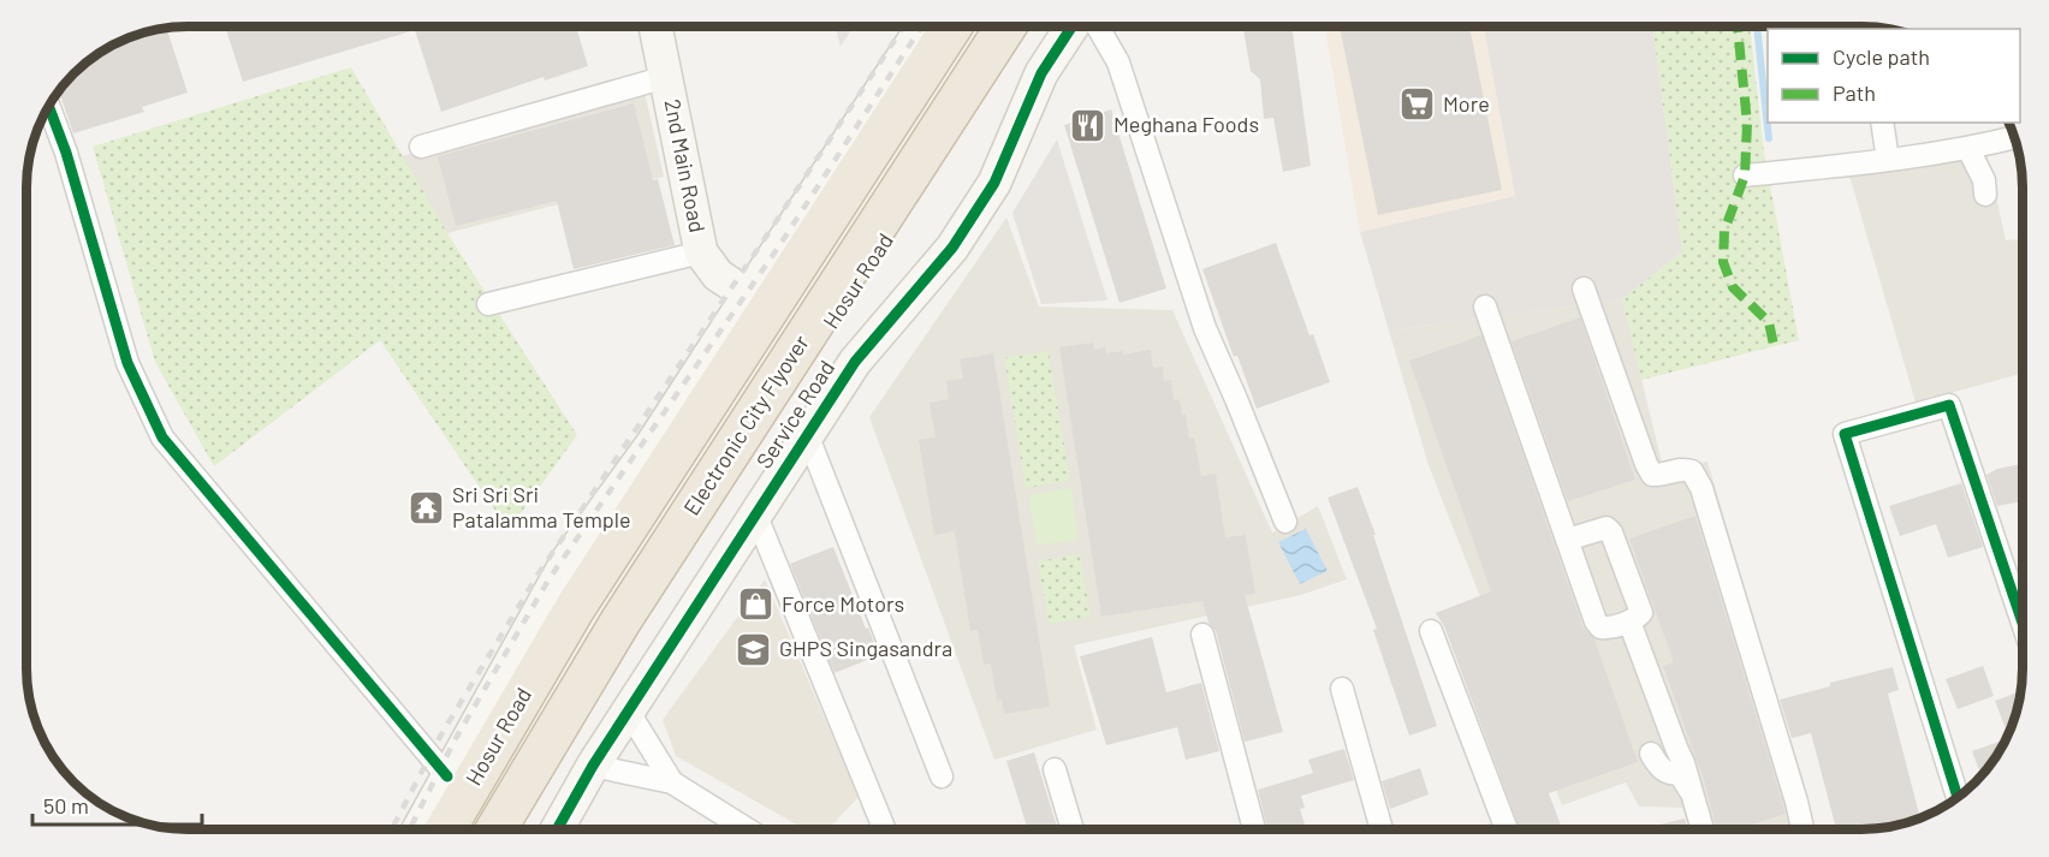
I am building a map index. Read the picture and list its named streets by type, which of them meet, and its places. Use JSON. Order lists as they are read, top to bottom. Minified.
{"streets":{"highway":["Hosur Road","Electronic City Flyover"],"street":["2nd Main Road","Service Road"]},"places":{"supermarket":["More"],"restaurant":["Meghana Foods"],"temple":["Sri Sri Sri Patalamma Temple"],"shop":["Force Motors"],"school or university":["GHPS Singasandra"]},"legend":["Cycle path","Path"],"scale_bar":"50 m"}
